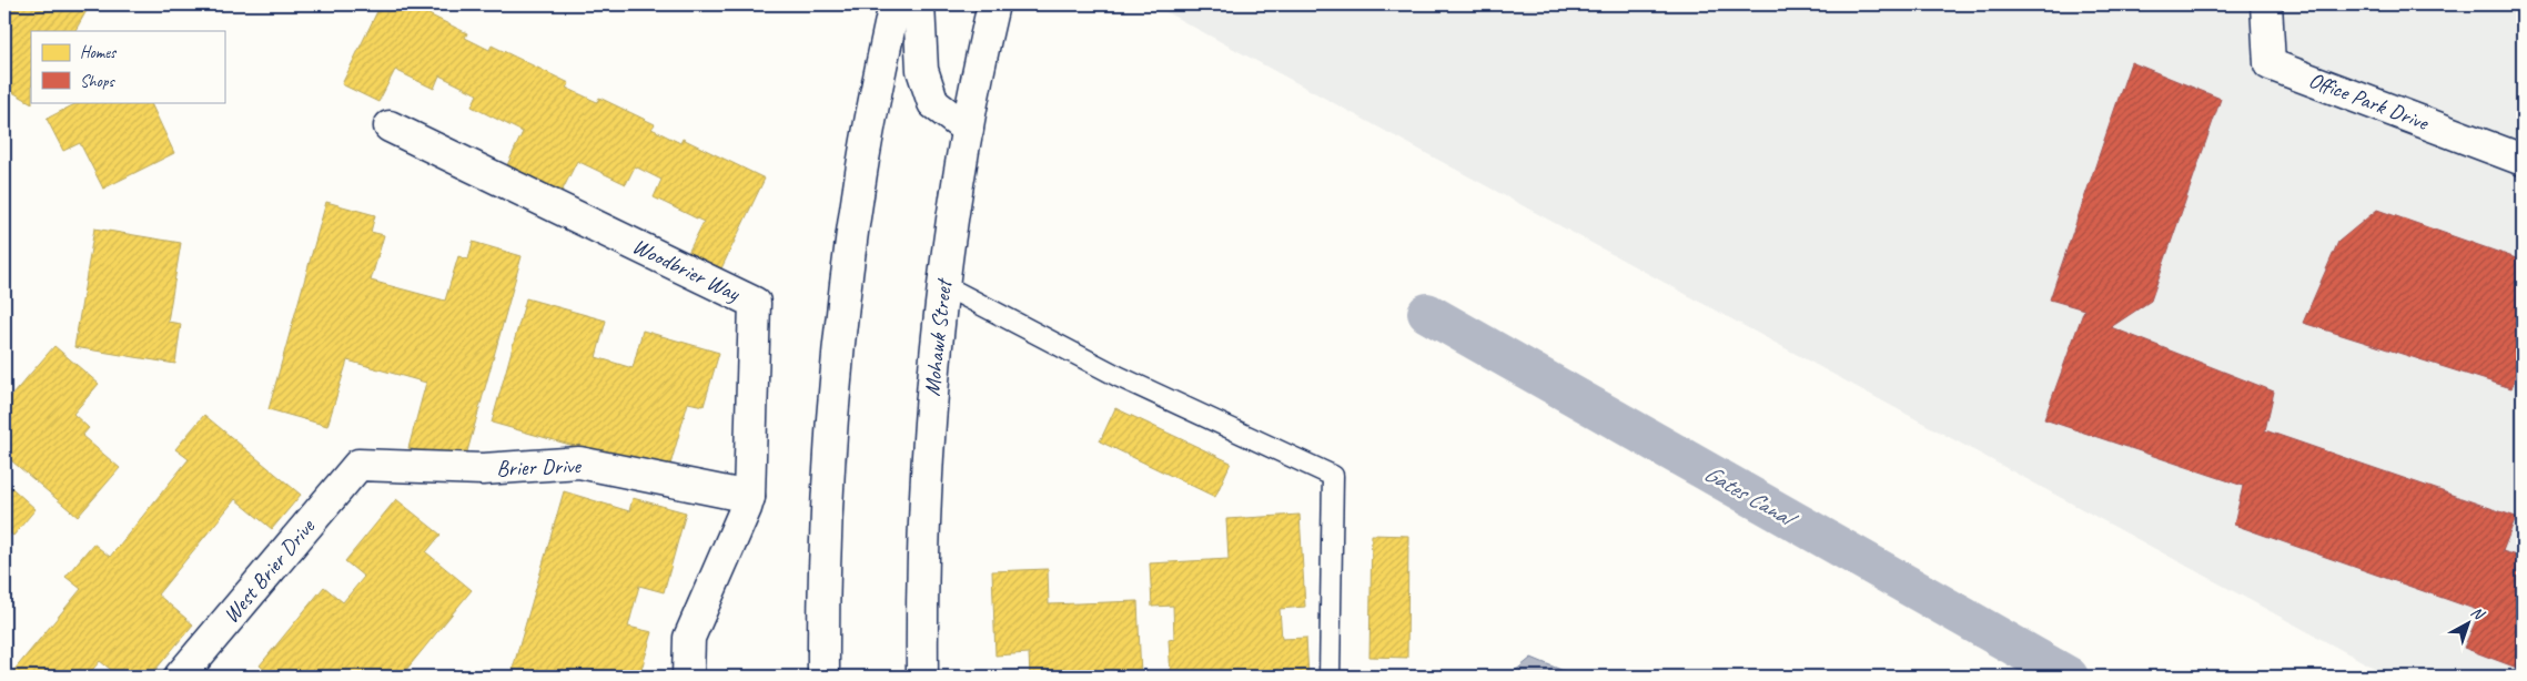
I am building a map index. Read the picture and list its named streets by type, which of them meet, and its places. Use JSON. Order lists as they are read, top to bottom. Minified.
{"streets":{"street":["Office Park Drive","Woodbrier Way","Mohawk Street","Brier Drive","West Brier Drive"]},"crossings":[["Woodbrier Way","Brier Drive"],["Brier Drive","West Brier Drive"]],"water":["Gates Canal"],"legend":["Homes","Shops"],"north":"top right"}
